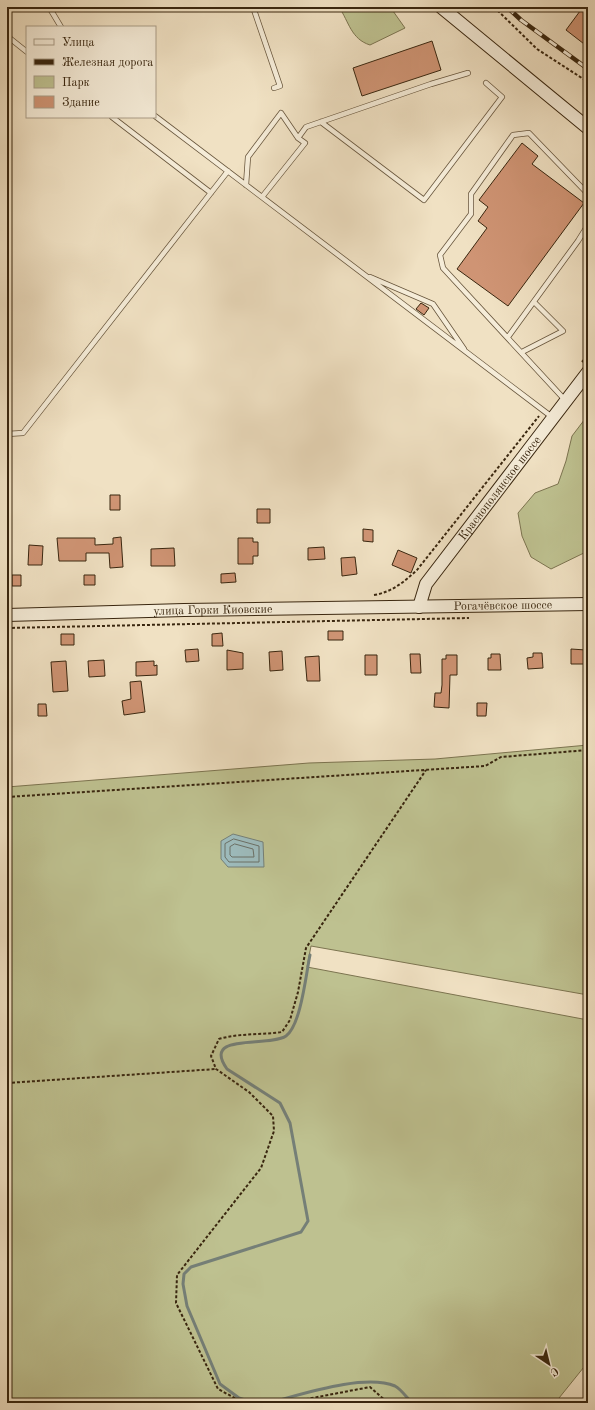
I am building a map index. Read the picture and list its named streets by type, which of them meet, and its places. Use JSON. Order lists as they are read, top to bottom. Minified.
{"streets":{"main road":["Краснополянское шоссе","Рогачёвское шоссе","улица Горки Киовские"]},"crossings":[["Краснополянское шоссе","Рогачёвское шоссе"],["Краснополянское шоссе","улица Горки Киовские"],["Рогачёвское шоссе","улица Горки Киовские"]],"legend":["Улица","Железная дорога","Парк","Здание"],"north":"bottom right"}
